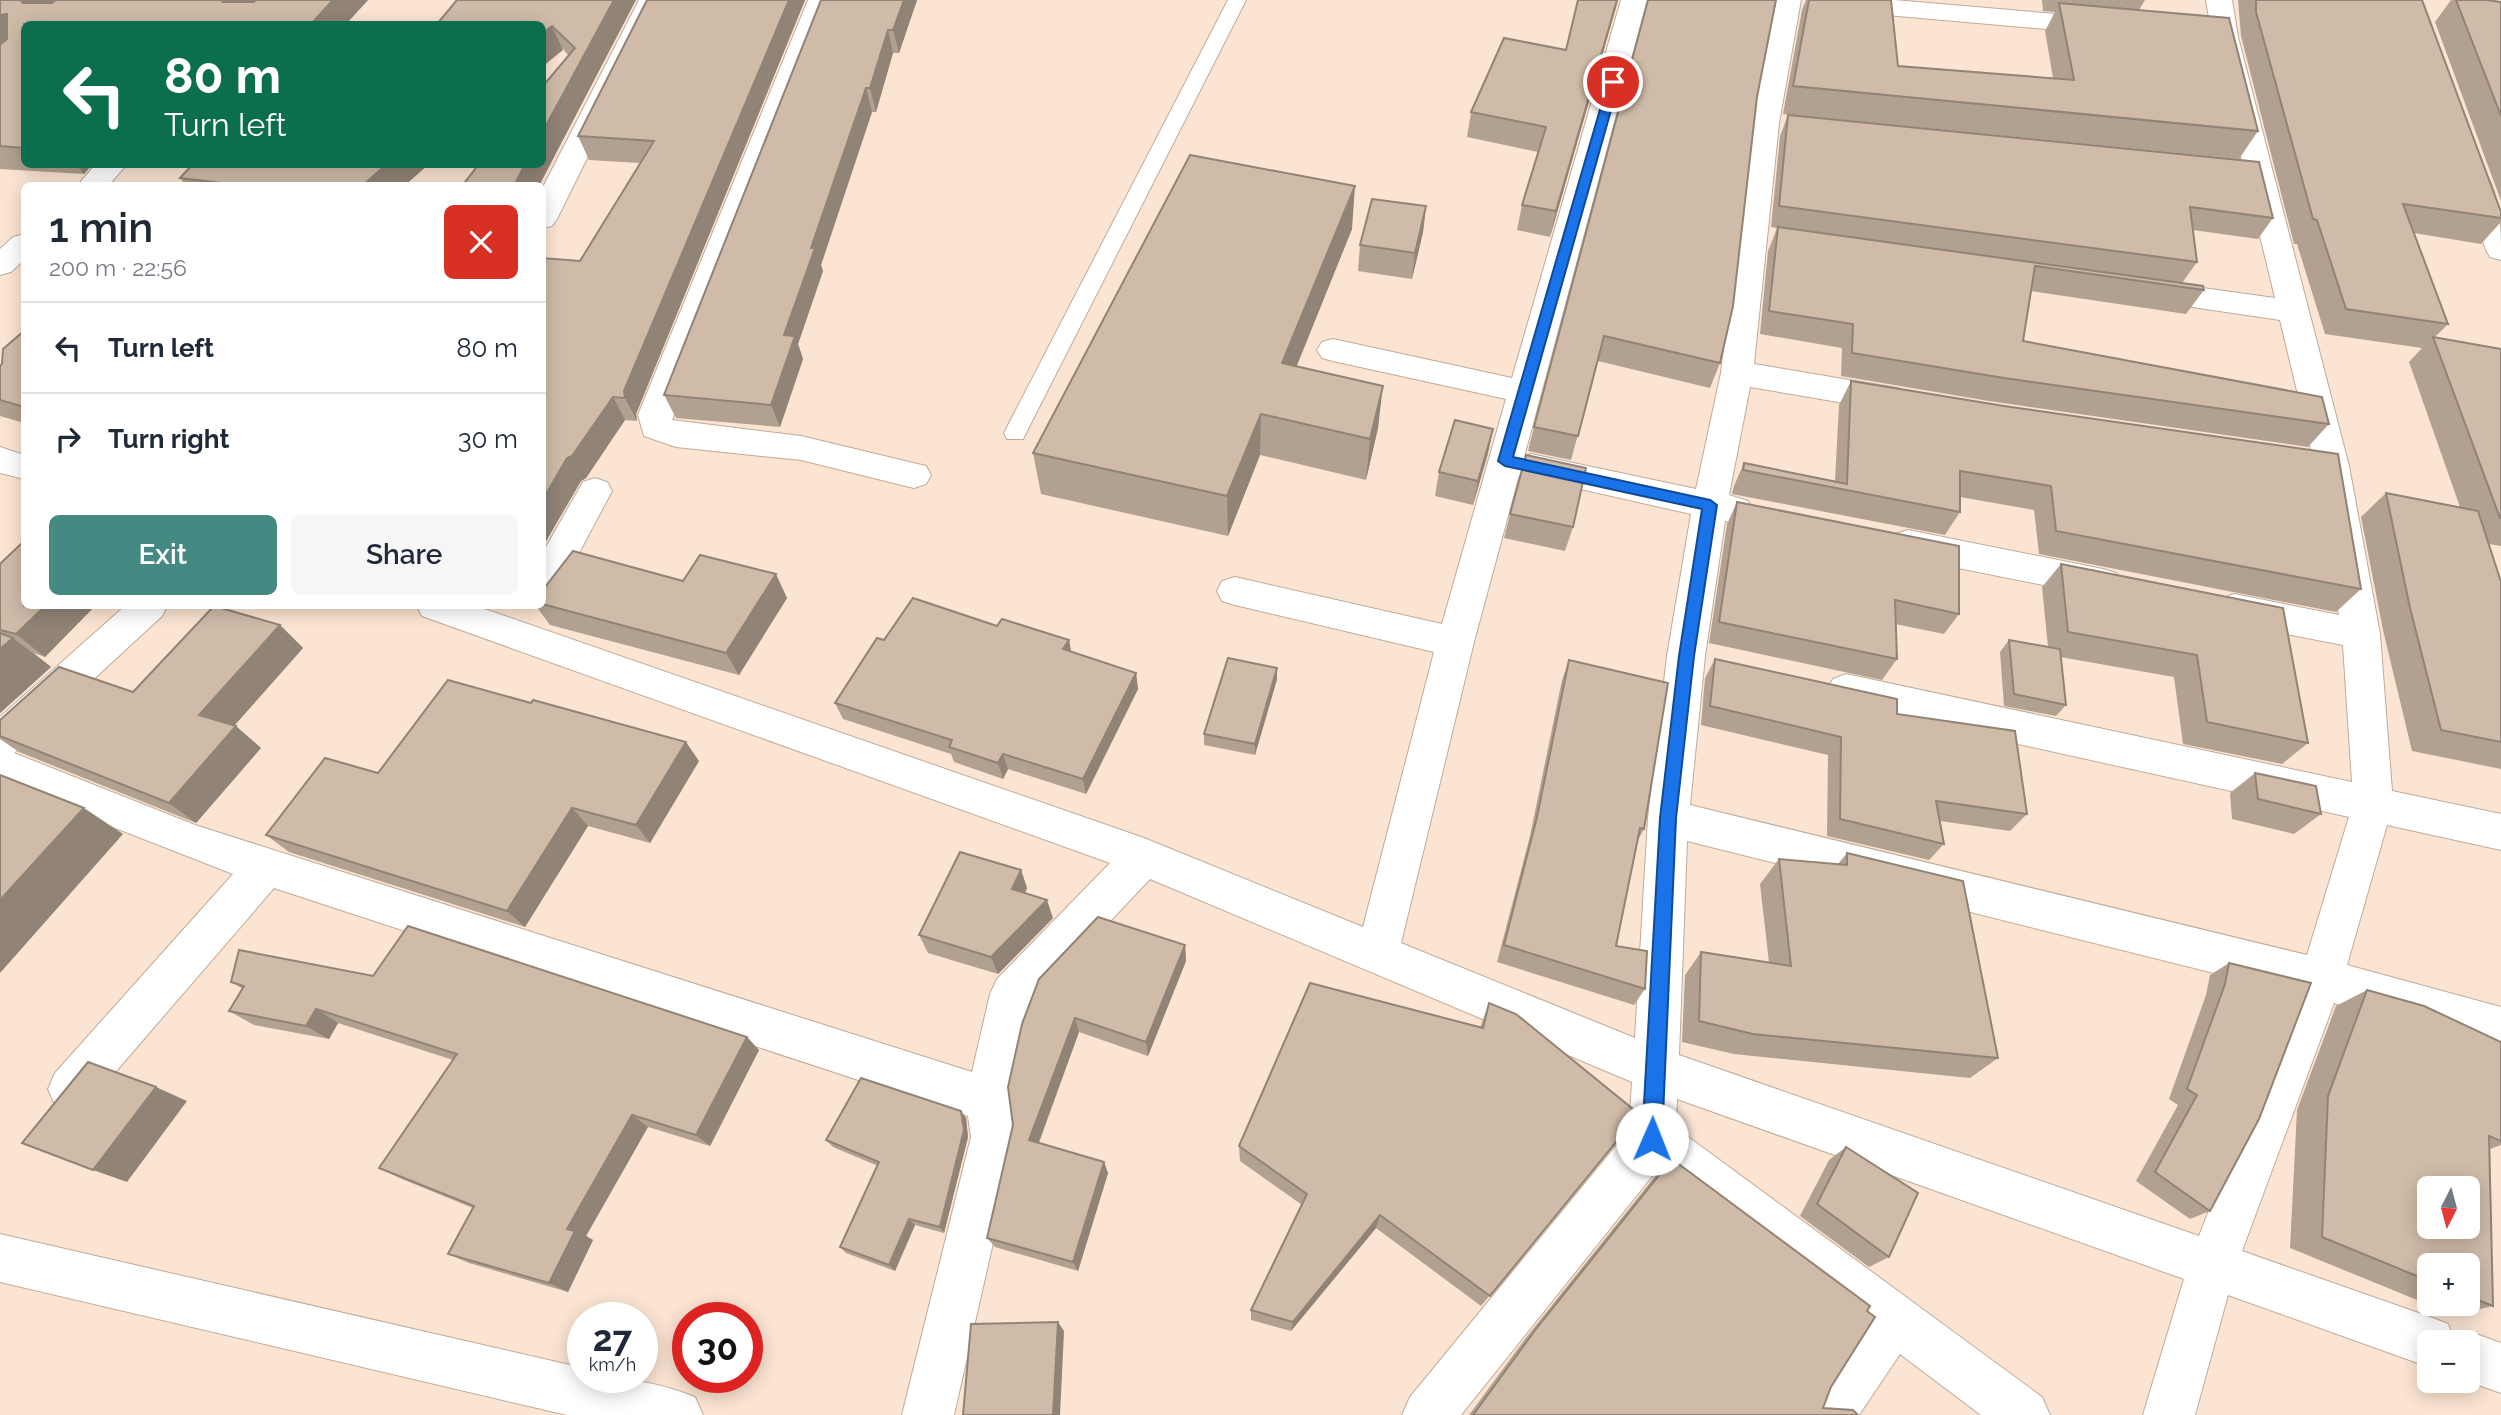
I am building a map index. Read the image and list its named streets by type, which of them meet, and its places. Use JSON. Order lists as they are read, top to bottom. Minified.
{"north":"bottom","page":{"turn":["80 m","Turn left"],"heading":["1 min","200 m · 22:56"],"list":[{"name":"Turn left","value":"80 m"},{"name":"Turn right","value":"30 m"}],"buttons":["Exit","Share"],"map_buttons":["+","−"],"speed":"27 km/h","limit":"30"}}
